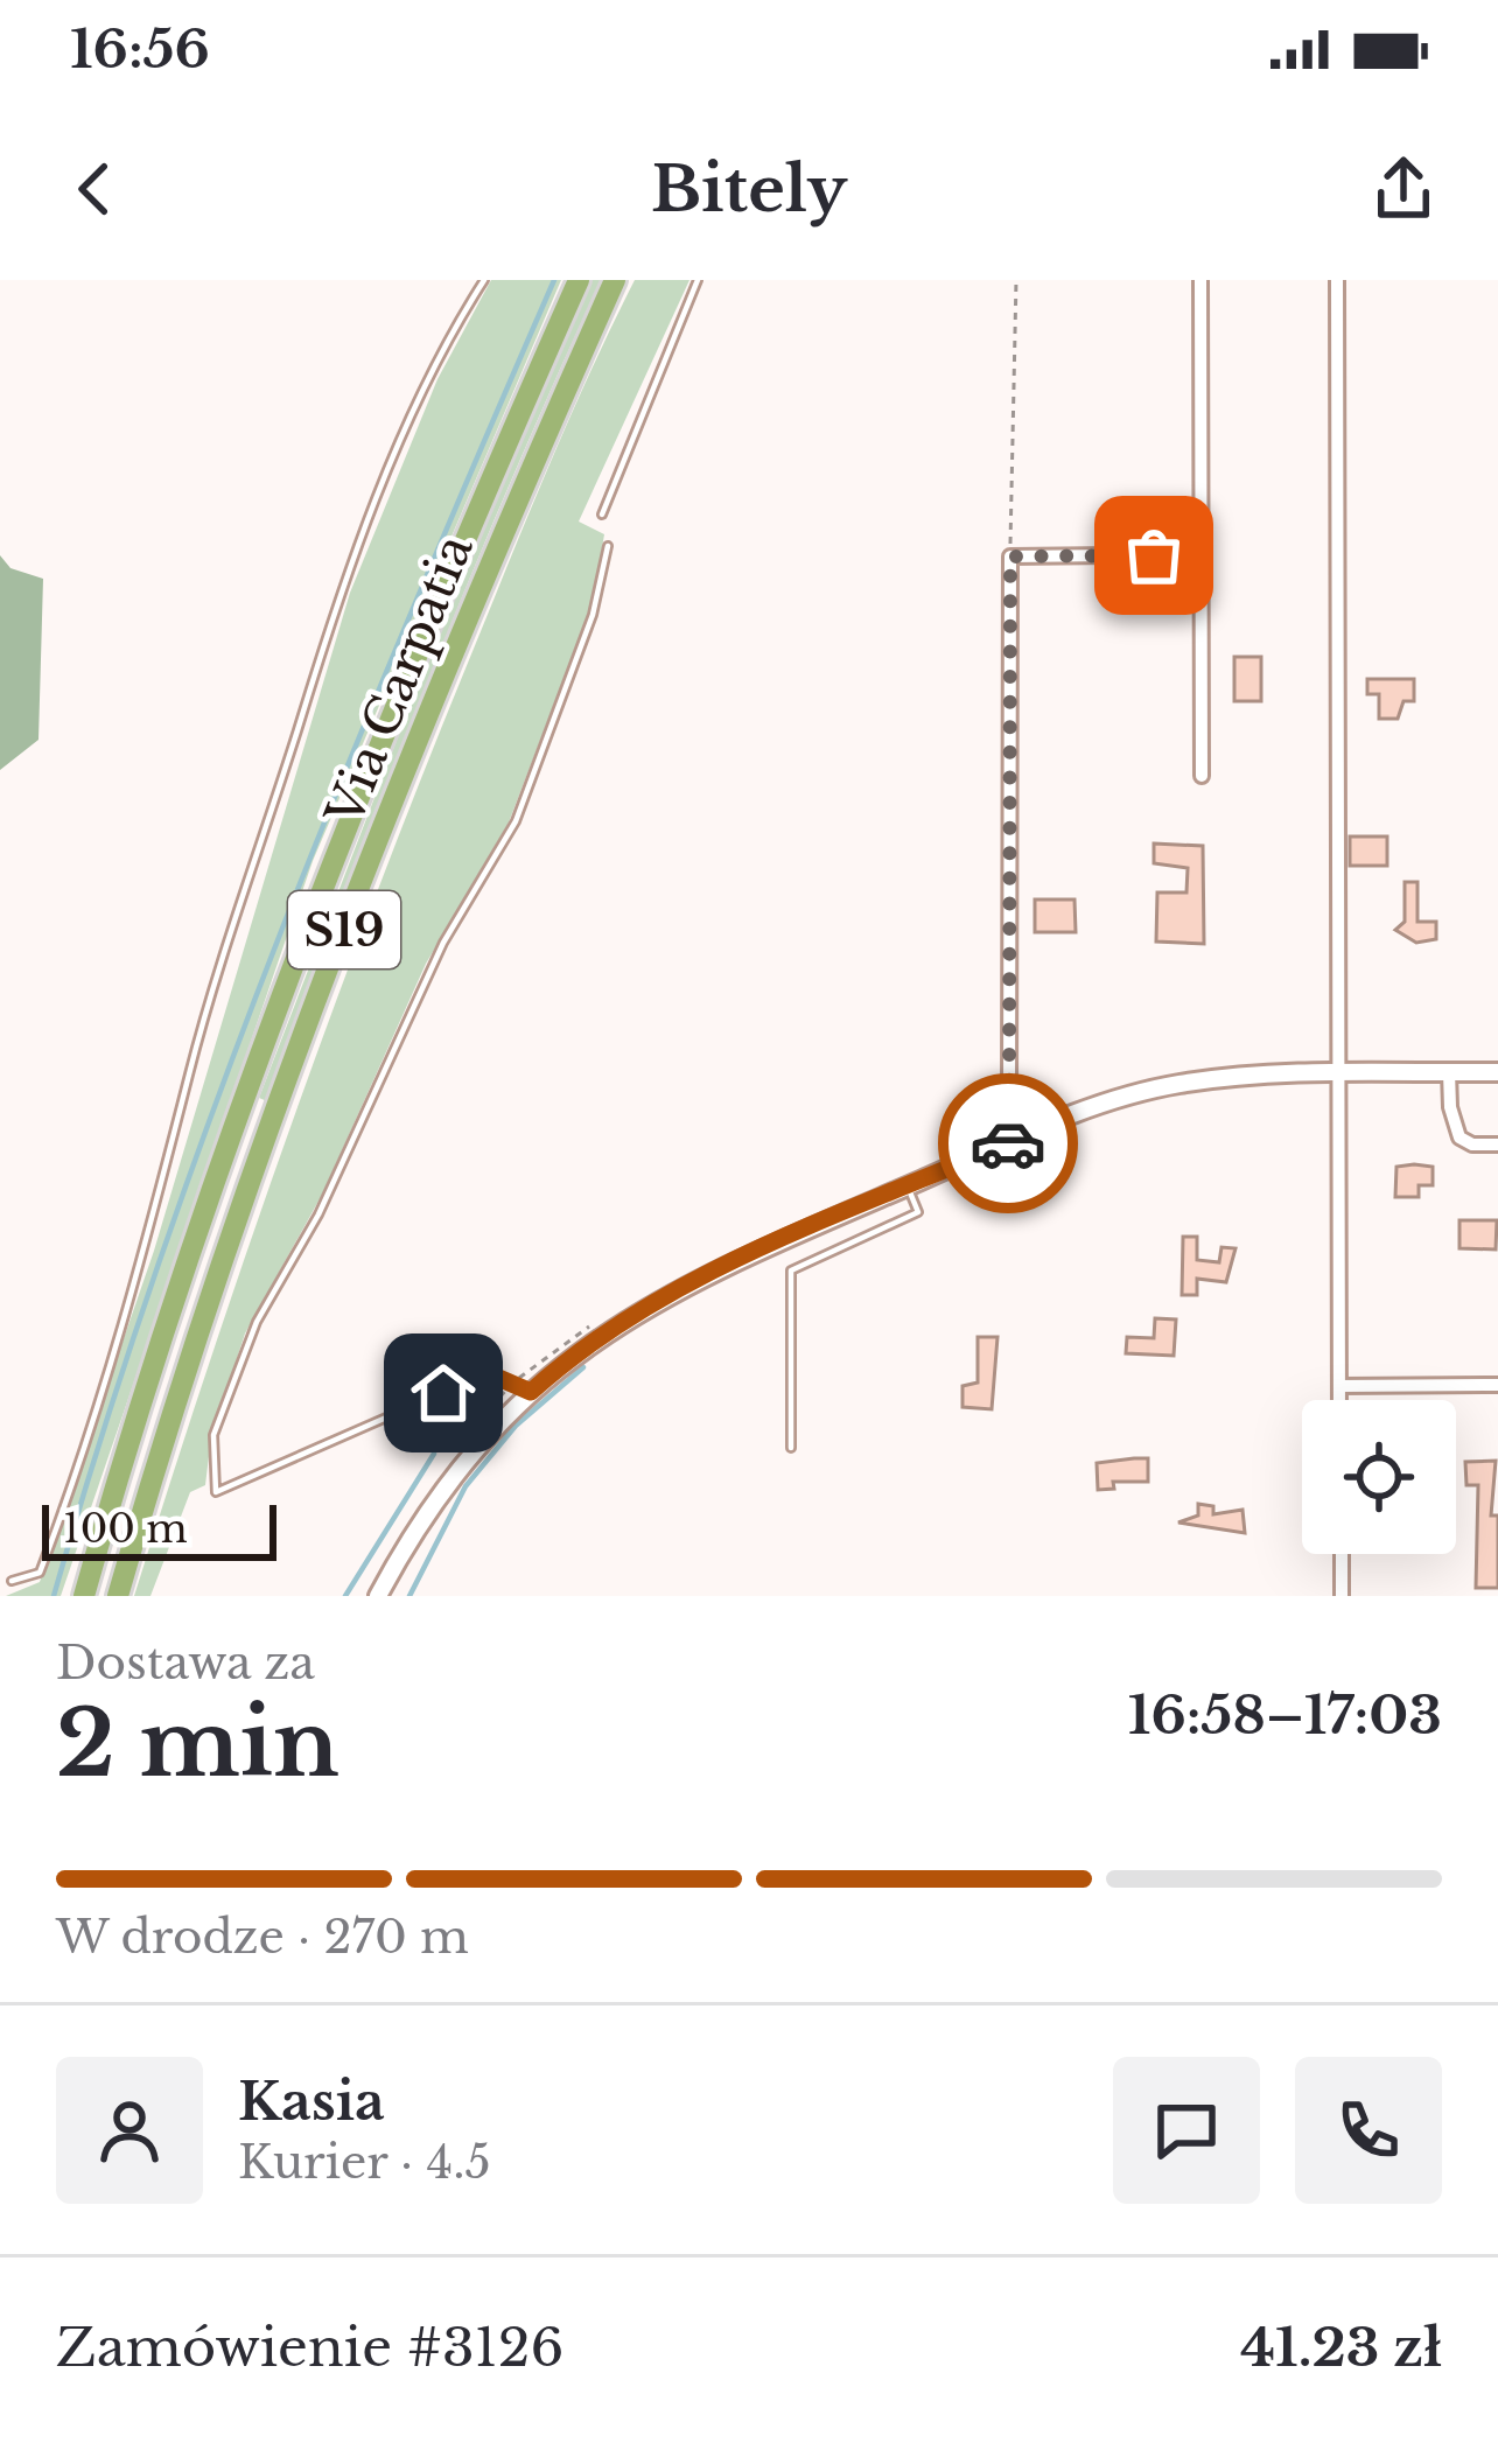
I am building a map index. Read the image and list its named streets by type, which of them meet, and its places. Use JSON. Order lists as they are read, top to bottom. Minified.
{"streets":{"highway":["Via Carpatia","S19"]},"scale_bar":"100 m","page":{"status":"16:56","header":"Bitely","scale":"100 m","heading":["2 min","Dostawa za","16:58–17:03"],"panel":["Kasia","Kurier · 4.5","Zamówienie #3126","41.23 zł"],"bar":"W drodze · 270 m"}}
